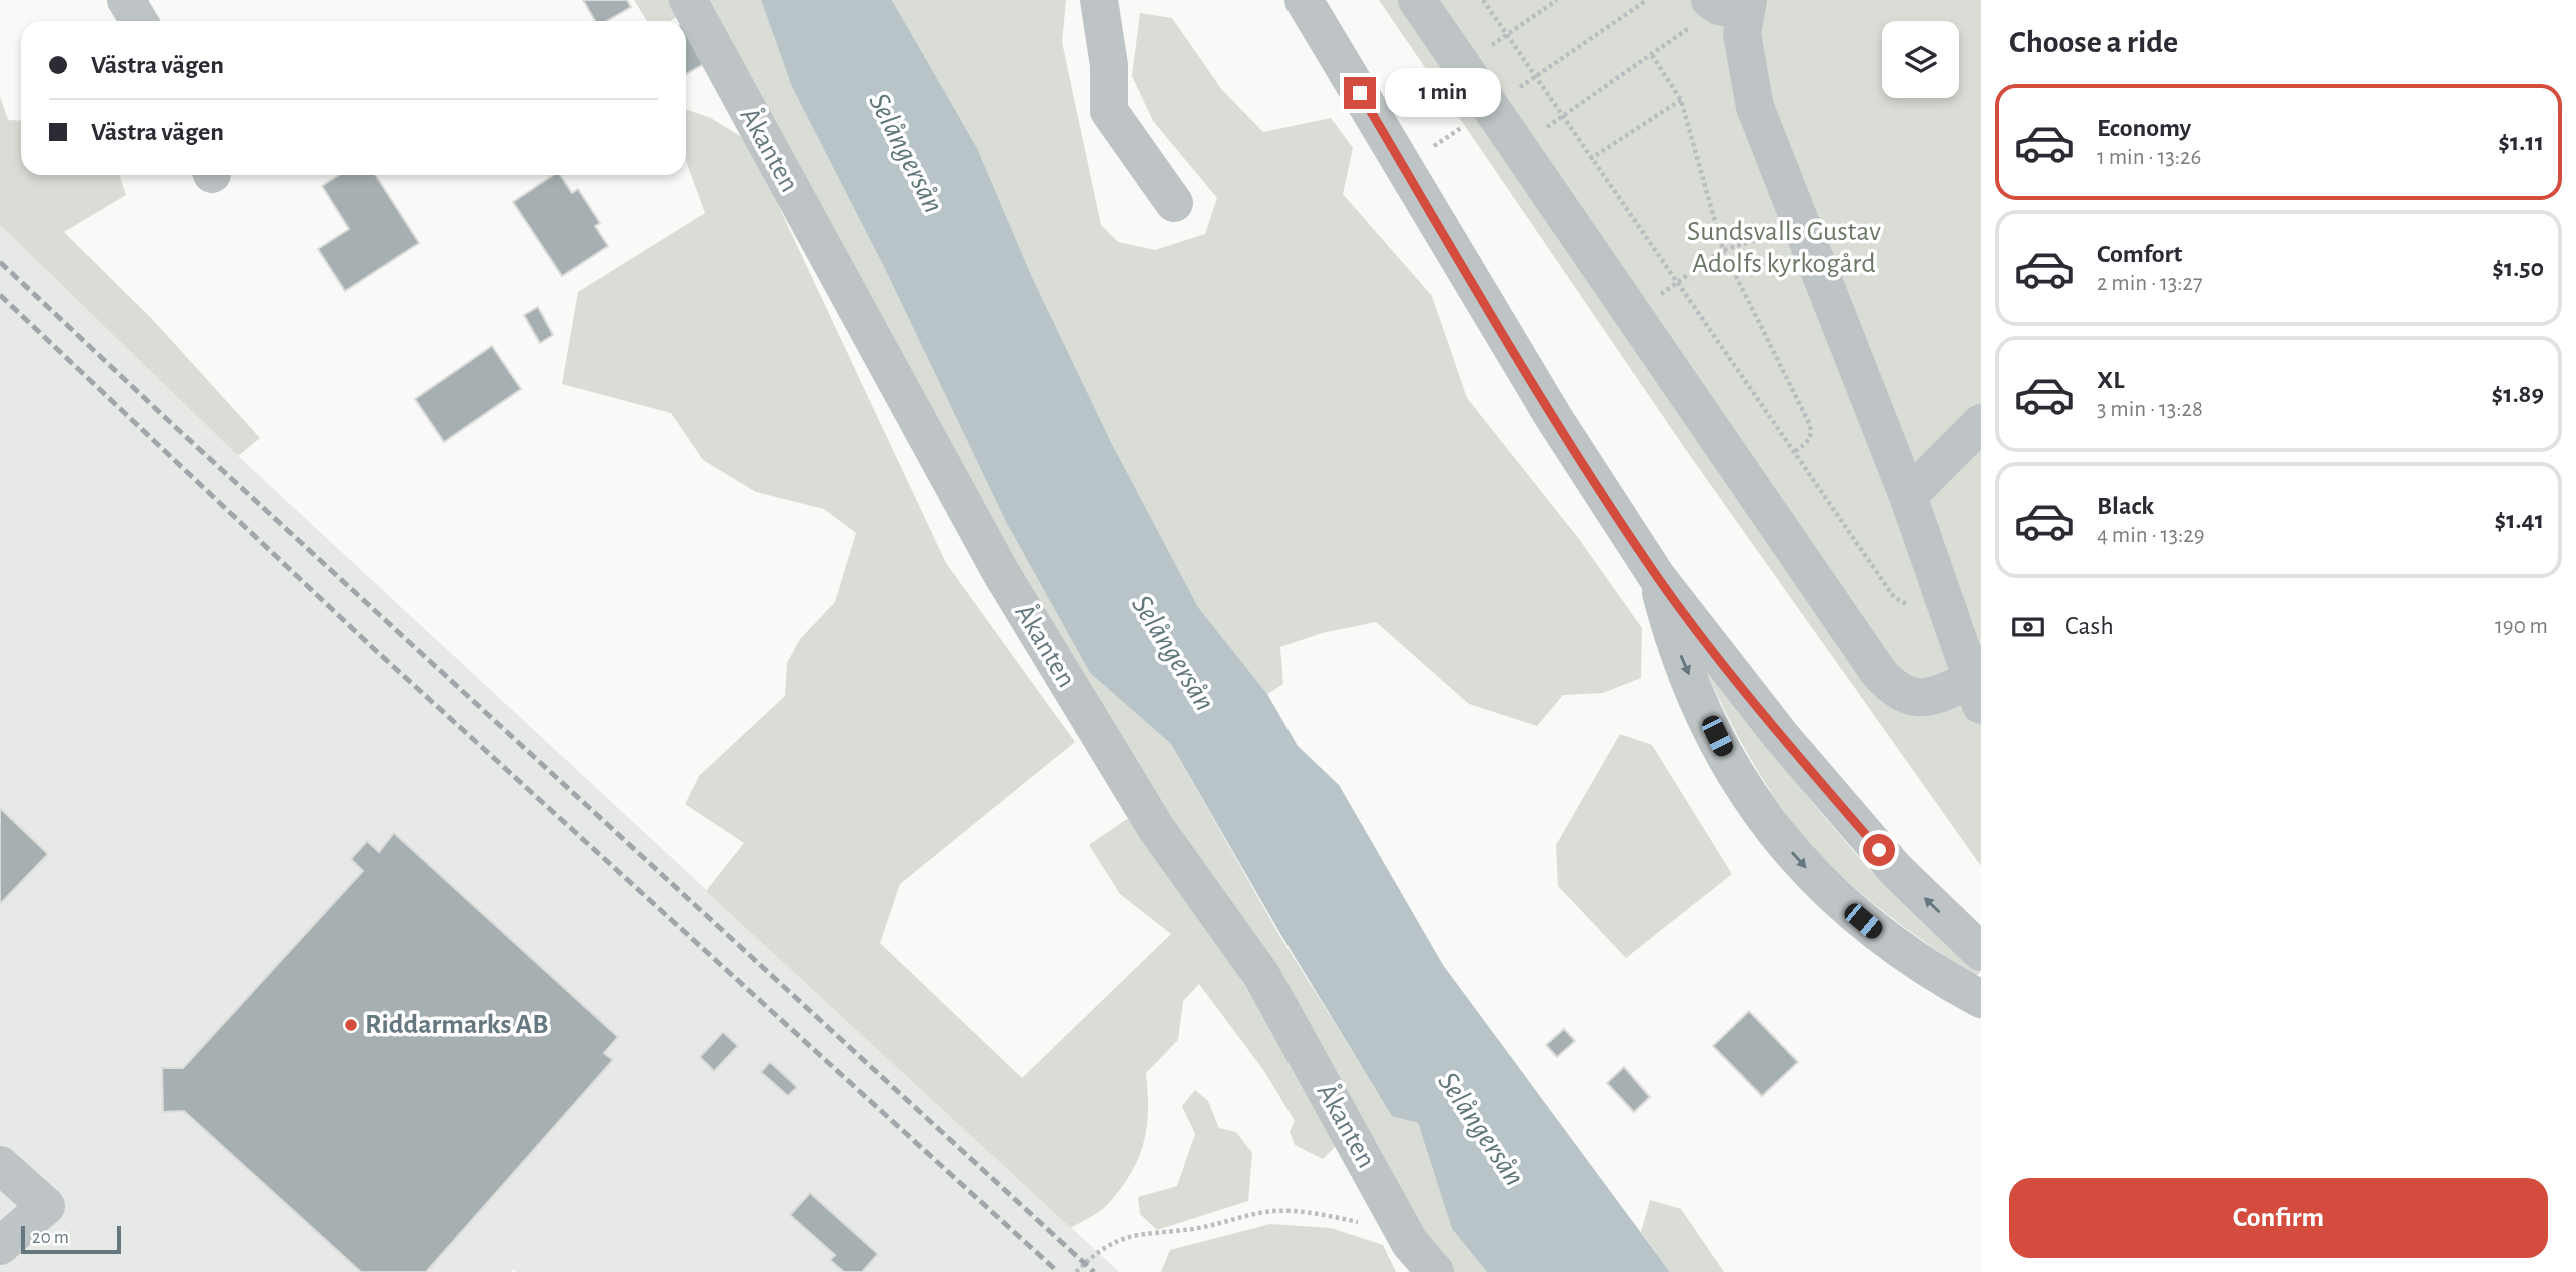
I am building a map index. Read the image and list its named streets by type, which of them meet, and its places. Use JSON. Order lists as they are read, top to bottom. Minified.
{"streets":{"street":["Åkanten"]},"water":["Selångersån"],"parks":["Sundsvalls Gustav Adolfs kyrkogård"],"places":["Riddarmarks AB"],"scale_bar":"20 m","page":{"heading":"Choose a ride","banner":["Västra vägen","Västra vägen"],"bubble":"1 min","list":[{"name":"Economy","note":"1 min · 13:26","value":"$1.11"},{"name":"Comfort","note":"2 min · 13:27","value":"$1.50"},{"name":"XL","note":"3 min · 13:28","value":"$1.89"},{"name":"Black","note":"4 min · 13:29","value":"$1.41"}],"pay":["Cash","190 m"],"buttons":"Confirm","scale":"20 m"}}
